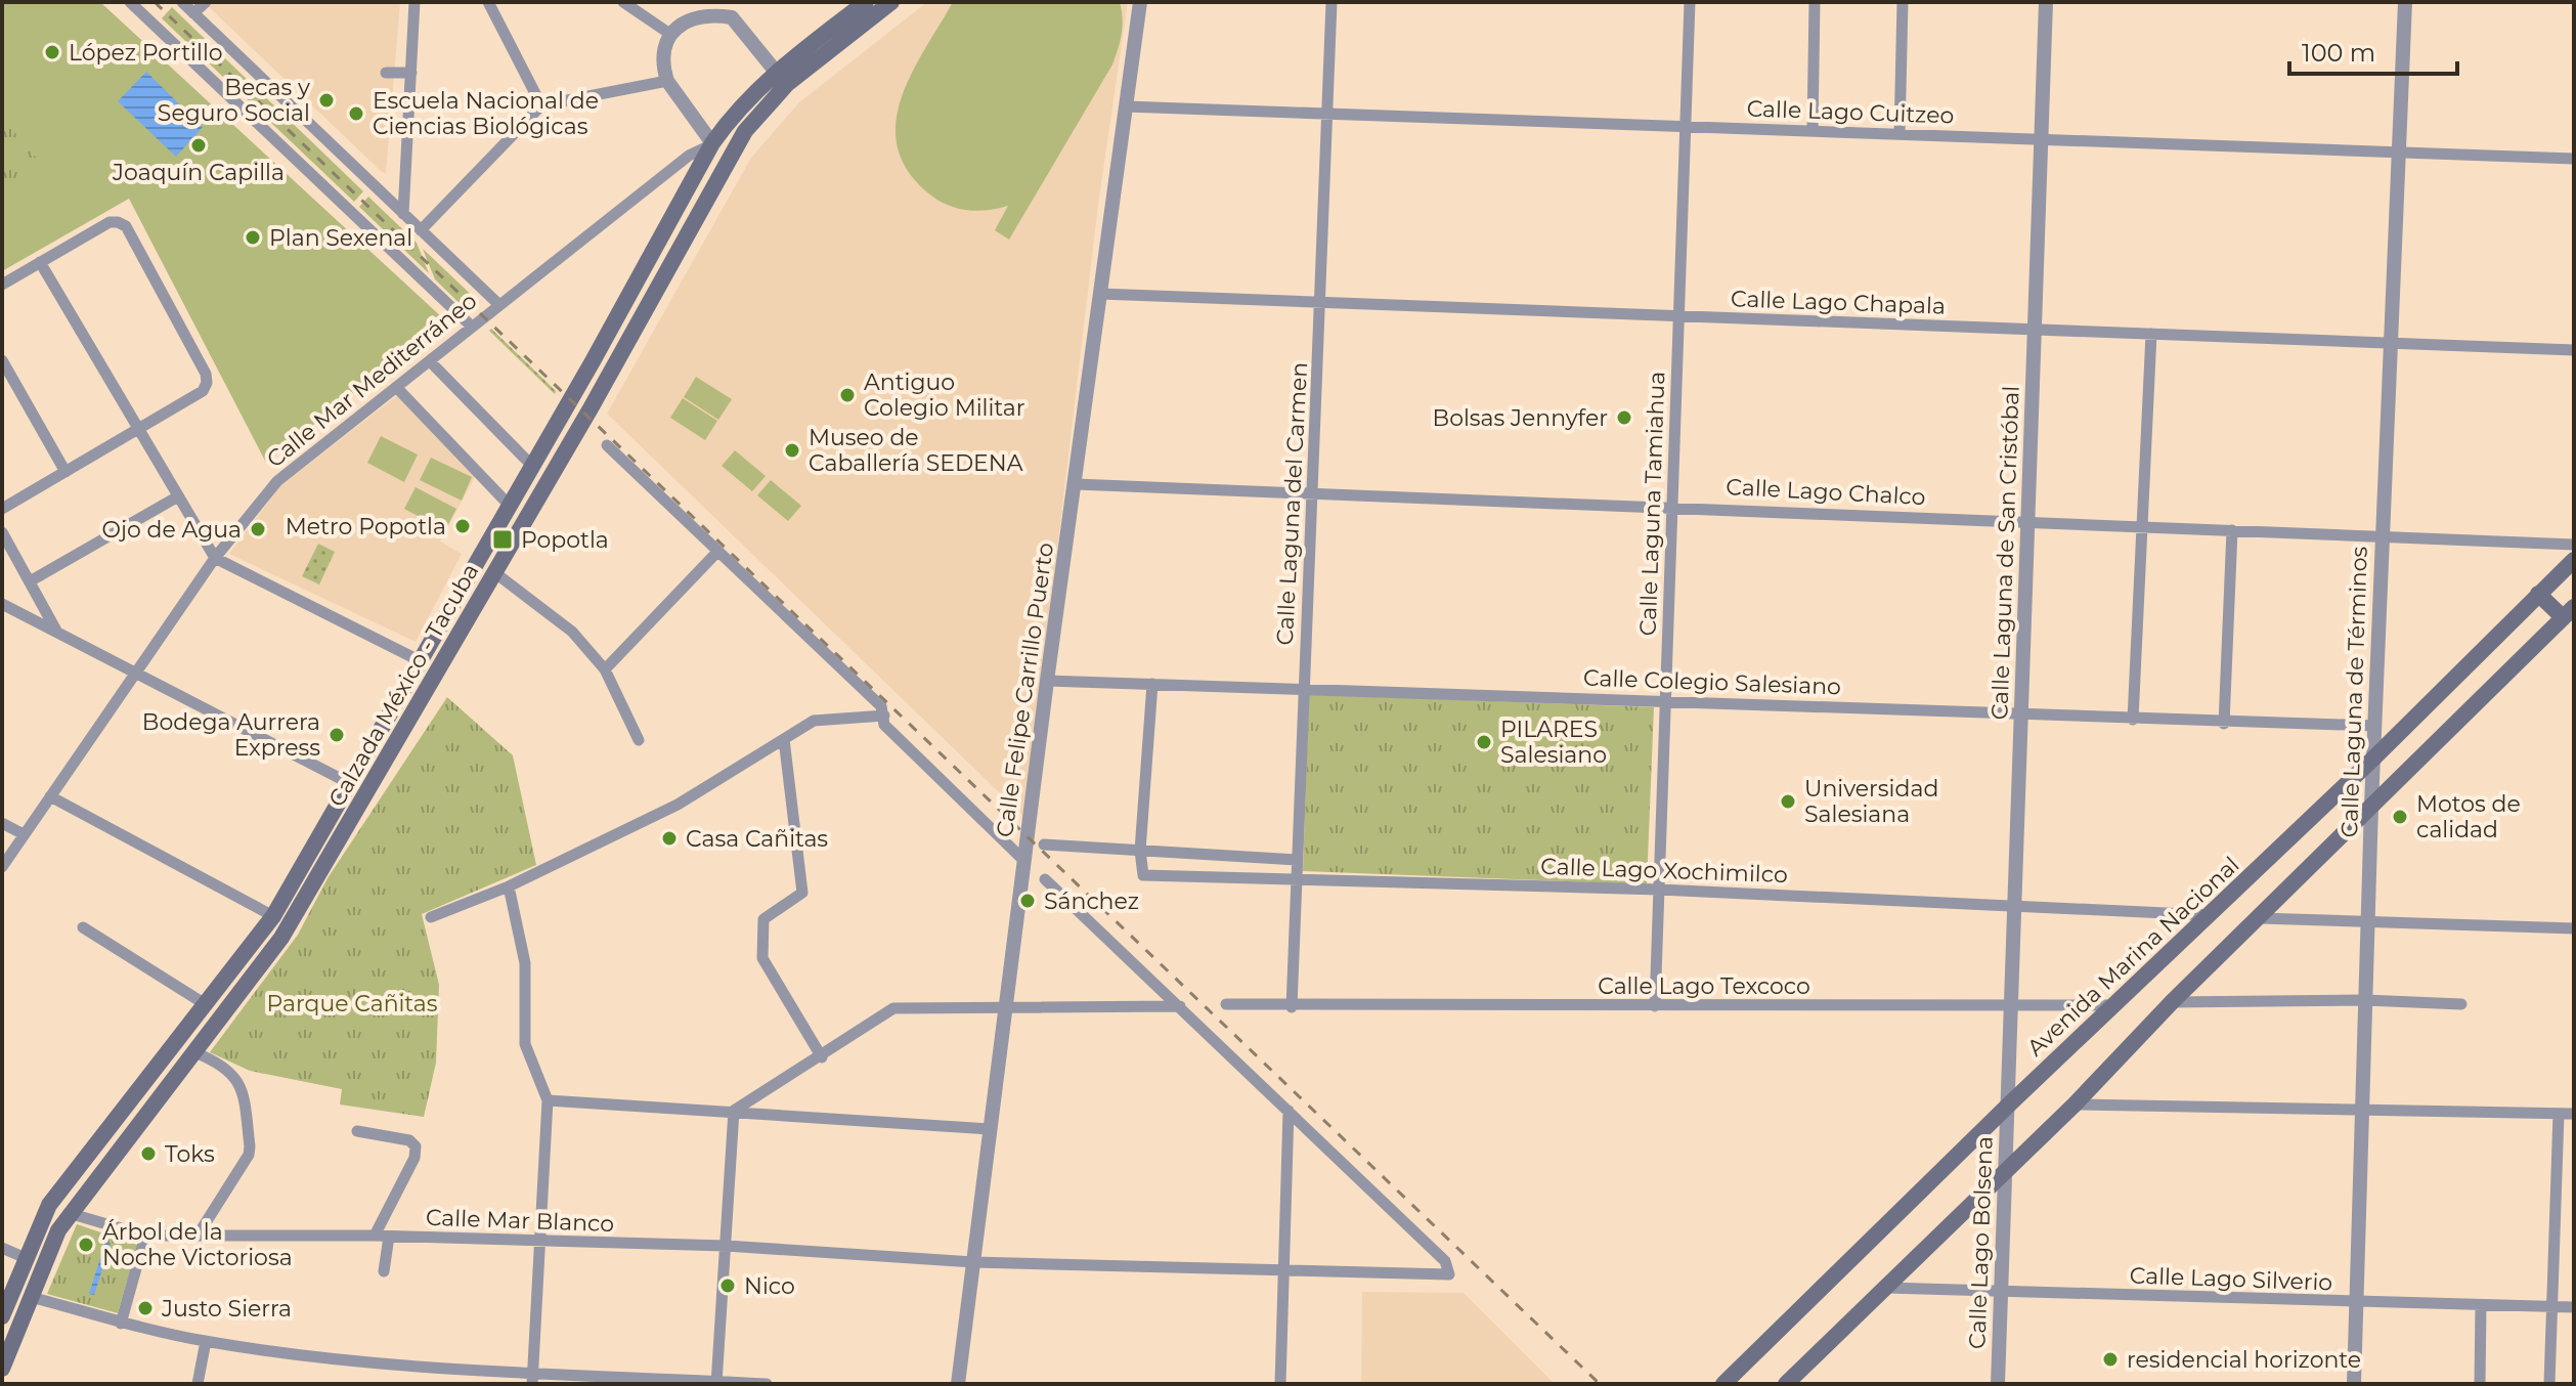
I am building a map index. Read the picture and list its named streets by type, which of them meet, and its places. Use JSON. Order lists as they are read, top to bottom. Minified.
{"streets":{"main road":["Calzada México - Tacuba","Avenida Marina Nacional"],"street":["Calle Lago Cuitzeo","Calle Lago Chapala","Calle Mar Mediterráneo","Calle Lago Chalco","Calle Laguna del Carmen","Calle Laguna Tamiahua","Calle Laguna de San Cristóbal","Calle Colegio Salesiano","Calle Felipe Carrillo Puerto","Calle Laguna de Términos","Calle Lago Xochimilco","Calle Lago Texcoco","Calle Mar Blanco","Calle Lago Bolsena","Calle Lago Silverio"]},"crossings":[["Calle Lago Cuitzeo","Calle Laguna del Carmen"],["Calle Lago Cuitzeo","Calle Laguna Tamiahua"],["Calle Lago Cuitzeo","Calle Laguna de San Cristóbal"],["Calle Lago Cuitzeo","Calle Felipe Carrillo Puerto"],["Calle Lago Cuitzeo","Calle Laguna de Términos"],["Calle Lago Chapala","Calle Laguna del Carmen"],["Calle Lago Chapala","Calle Laguna Tamiahua"],["Calle Lago Chapala","Calle Laguna de San Cristóbal"],["Calle Lago Chapala","Calle Felipe Carrillo Puerto"],["Calle Lago Chapala","Calle Laguna de Términos"],["Calle Mar Mediterráneo","Calzada México - Tacuba"],["Calle Lago Chalco","Calle Laguna del Carmen"],["Calle Lago Chalco","Calle Laguna Tamiahua"],["Calle Lago Chalco","Calle Laguna de San Cristóbal"],["Calle Lago Chalco","Calle Felipe Carrillo Puerto"],["Calle Lago Chalco","Calle Laguna de Términos"],["Calle Laguna del Carmen","Calle Colegio Salesiano"],["Calle Laguna del Carmen","Calle Lago Xochimilco"],["Calle Laguna del Carmen","Calle Lago Texcoco"],["Calle Laguna Tamiahua","Calle Colegio Salesiano"],["Calle Laguna Tamiahua","Calle Lago Xochimilco"],["Calle Laguna Tamiahua","Calle Lago Texcoco"],["Calle Laguna de San Cristóbal","Calle Colegio Salesiano"],["Calle Laguna de San Cristóbal","Calle Lago Xochimilco"],["Calle Laguna de San Cristóbal","Avenida Marina Nacional"],["Calle Laguna de San Cristóbal","Calle Lago Texcoco"],["Calle Laguna de San Cristóbal","Calle Lago Bolsena"],["Calle Colegio Salesiano","Calle Felipe Carrillo Puerto"],["Calle Colegio Salesiano","Calle Laguna de Términos"],["Calzada México - Tacuba","Calle Mar Blanco"],["Calle Felipe Carrillo Puerto","Calle Mar Blanco"],["Calle Laguna de Términos","Avenida Marina Nacional"],["Calle Laguna de Términos","Calle Lago Silverio"],["Calle Lago Xochimilco","Avenida Marina Nacional"],["Avenida Marina Nacional","Calle Lago Texcoco"],["Avenida Marina Nacional","Calle Lago Bolsena"],["Calle Lago Bolsena","Calle Lago Silverio"]],"parks":["Parque Cañitas"],"places":{"other":["López Portillo","Becas y Seguro Social","Escuela Nacional de Ciencias Biológicas","Joaquín Capilla","Plan Sexenal","Antiguo Colegio Militar","Bolsas Jennyfer","Museo de Caballería SEDENA","Metro Popotla","Ojo de Agua","Bodega Aurrera Express","PILARES Salesiano","Universidad Salesiana","Motos de calidad","Casa Cañitas","Sánchez","Toks","Árbol de la Noche Victoriosa","Nico","Justo Sierra","residencial horizonte"],"transit":["Popotla"]},"scale_bar":"100 m"}
